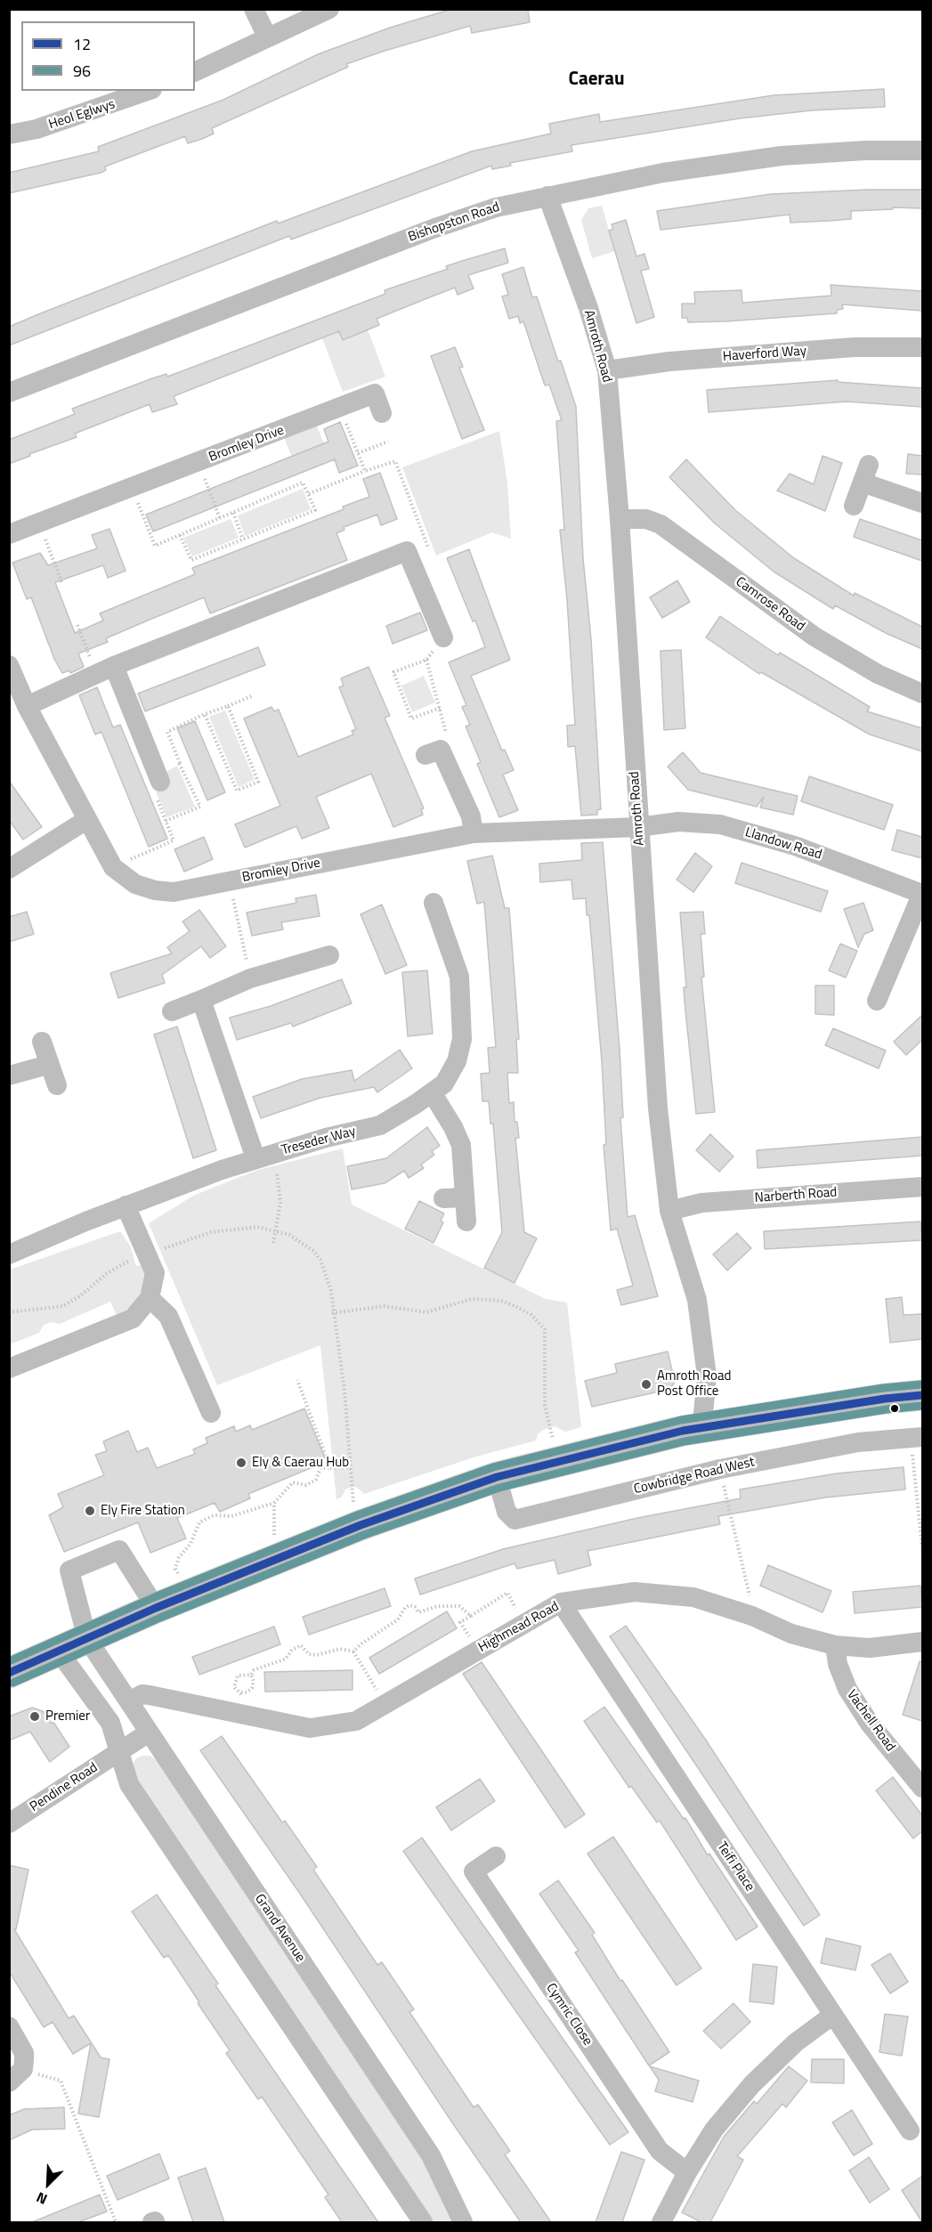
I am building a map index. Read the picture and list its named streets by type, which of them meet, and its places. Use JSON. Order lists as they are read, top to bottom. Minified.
{"streets":{"street":["Heol Eglwys","Bishopston Road","Amroth Road","Haverford Way","Bromley Drive","Camrose Road","Llandow Road","Treseder Way","Narberth Road","Cowbridge Road West","Highmead Road","Vachell Road","Pendine Road","Teifi Place","Grand Avenue","Cymric Close"]},"crossings":[["Bishopston Road","Amroth Road"],["Amroth Road","Haverford Way"],["Amroth Road","Bromley Drive"],["Amroth Road","Camrose Road"],["Amroth Road","Llandow Road"],["Amroth Road","Narberth Road"],["Bromley Drive","Llandow Road"],["Highmead Road","Vachell Road"],["Highmead Road","Teifi Place"],["Highmead Road","Grand Avenue"],["Pendine Road","Grand Avenue"]],"districts":["Caerau"],"places":["Amroth Road Post Office","Ely & Caerau Hub","Ely Fire Station","Premier"],"lines":["transit line 12","transit line 96"],"legend":["12","96"],"north":"bottom left"}
